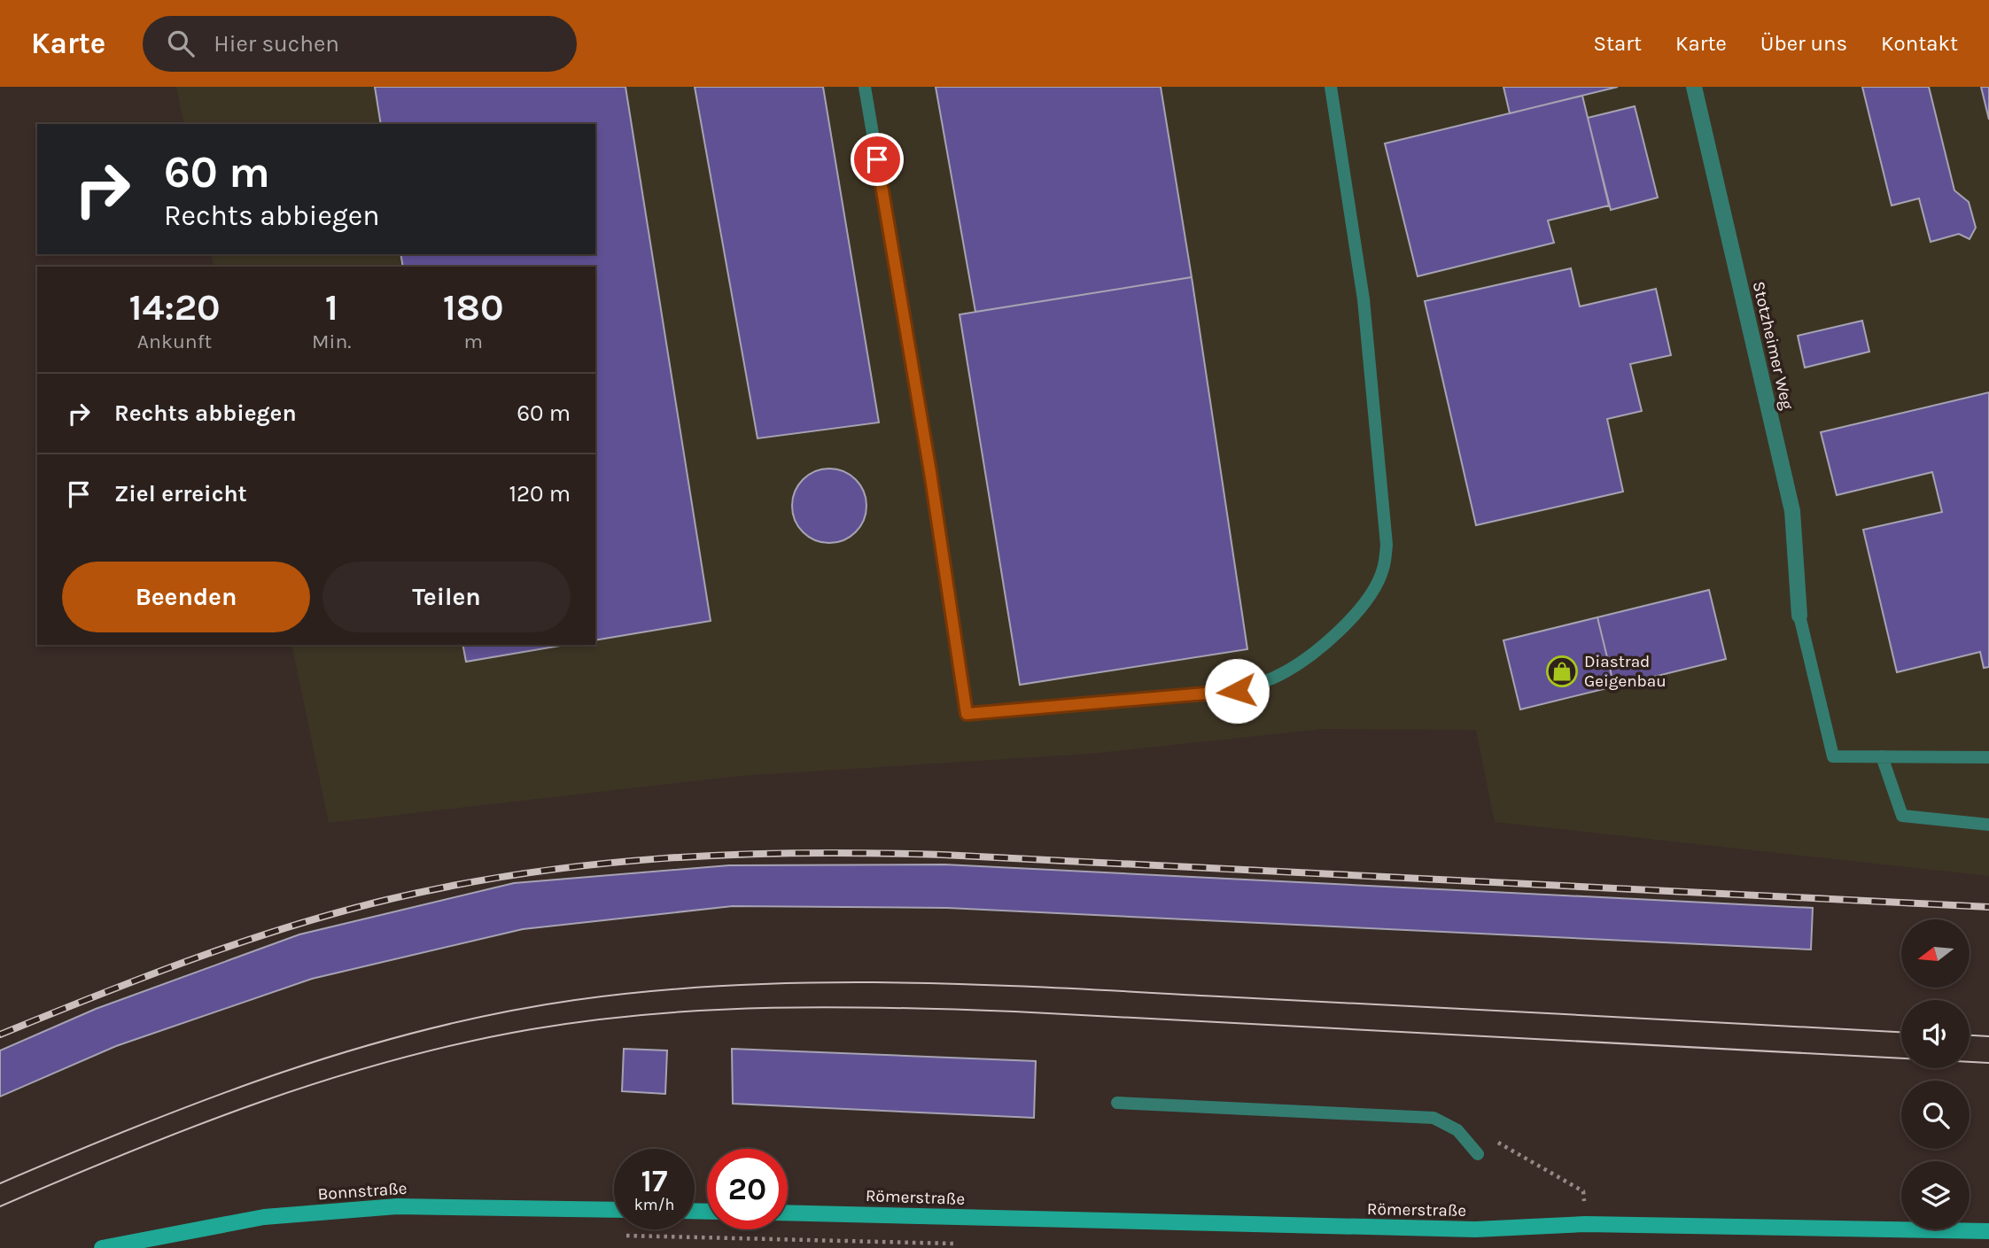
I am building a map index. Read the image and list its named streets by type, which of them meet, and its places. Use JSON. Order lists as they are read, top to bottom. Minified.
{"streets":{"main road":["Bonnstraße","Römerstraße"],"street":["Stotzheimer Weg"]},"places":{"shop":["Diastrad Geigenbau"]},"north":"left","page":{"header":"Karte","search":"Hier suchen","nav":["Start","Karte","Über uns","Kontakt"],"turn":["60 m","Rechts abbiegen"],"eta":["14:20","Ankunft","1","Min.","180","m"],"list":[{"name":"Rechts abbiegen","value":"60 m"},{"name":"Ziel erreicht","value":"120 m"}],"buttons":["Beenden","Teilen"],"speed":"17 km/h","limit":"20"}}
